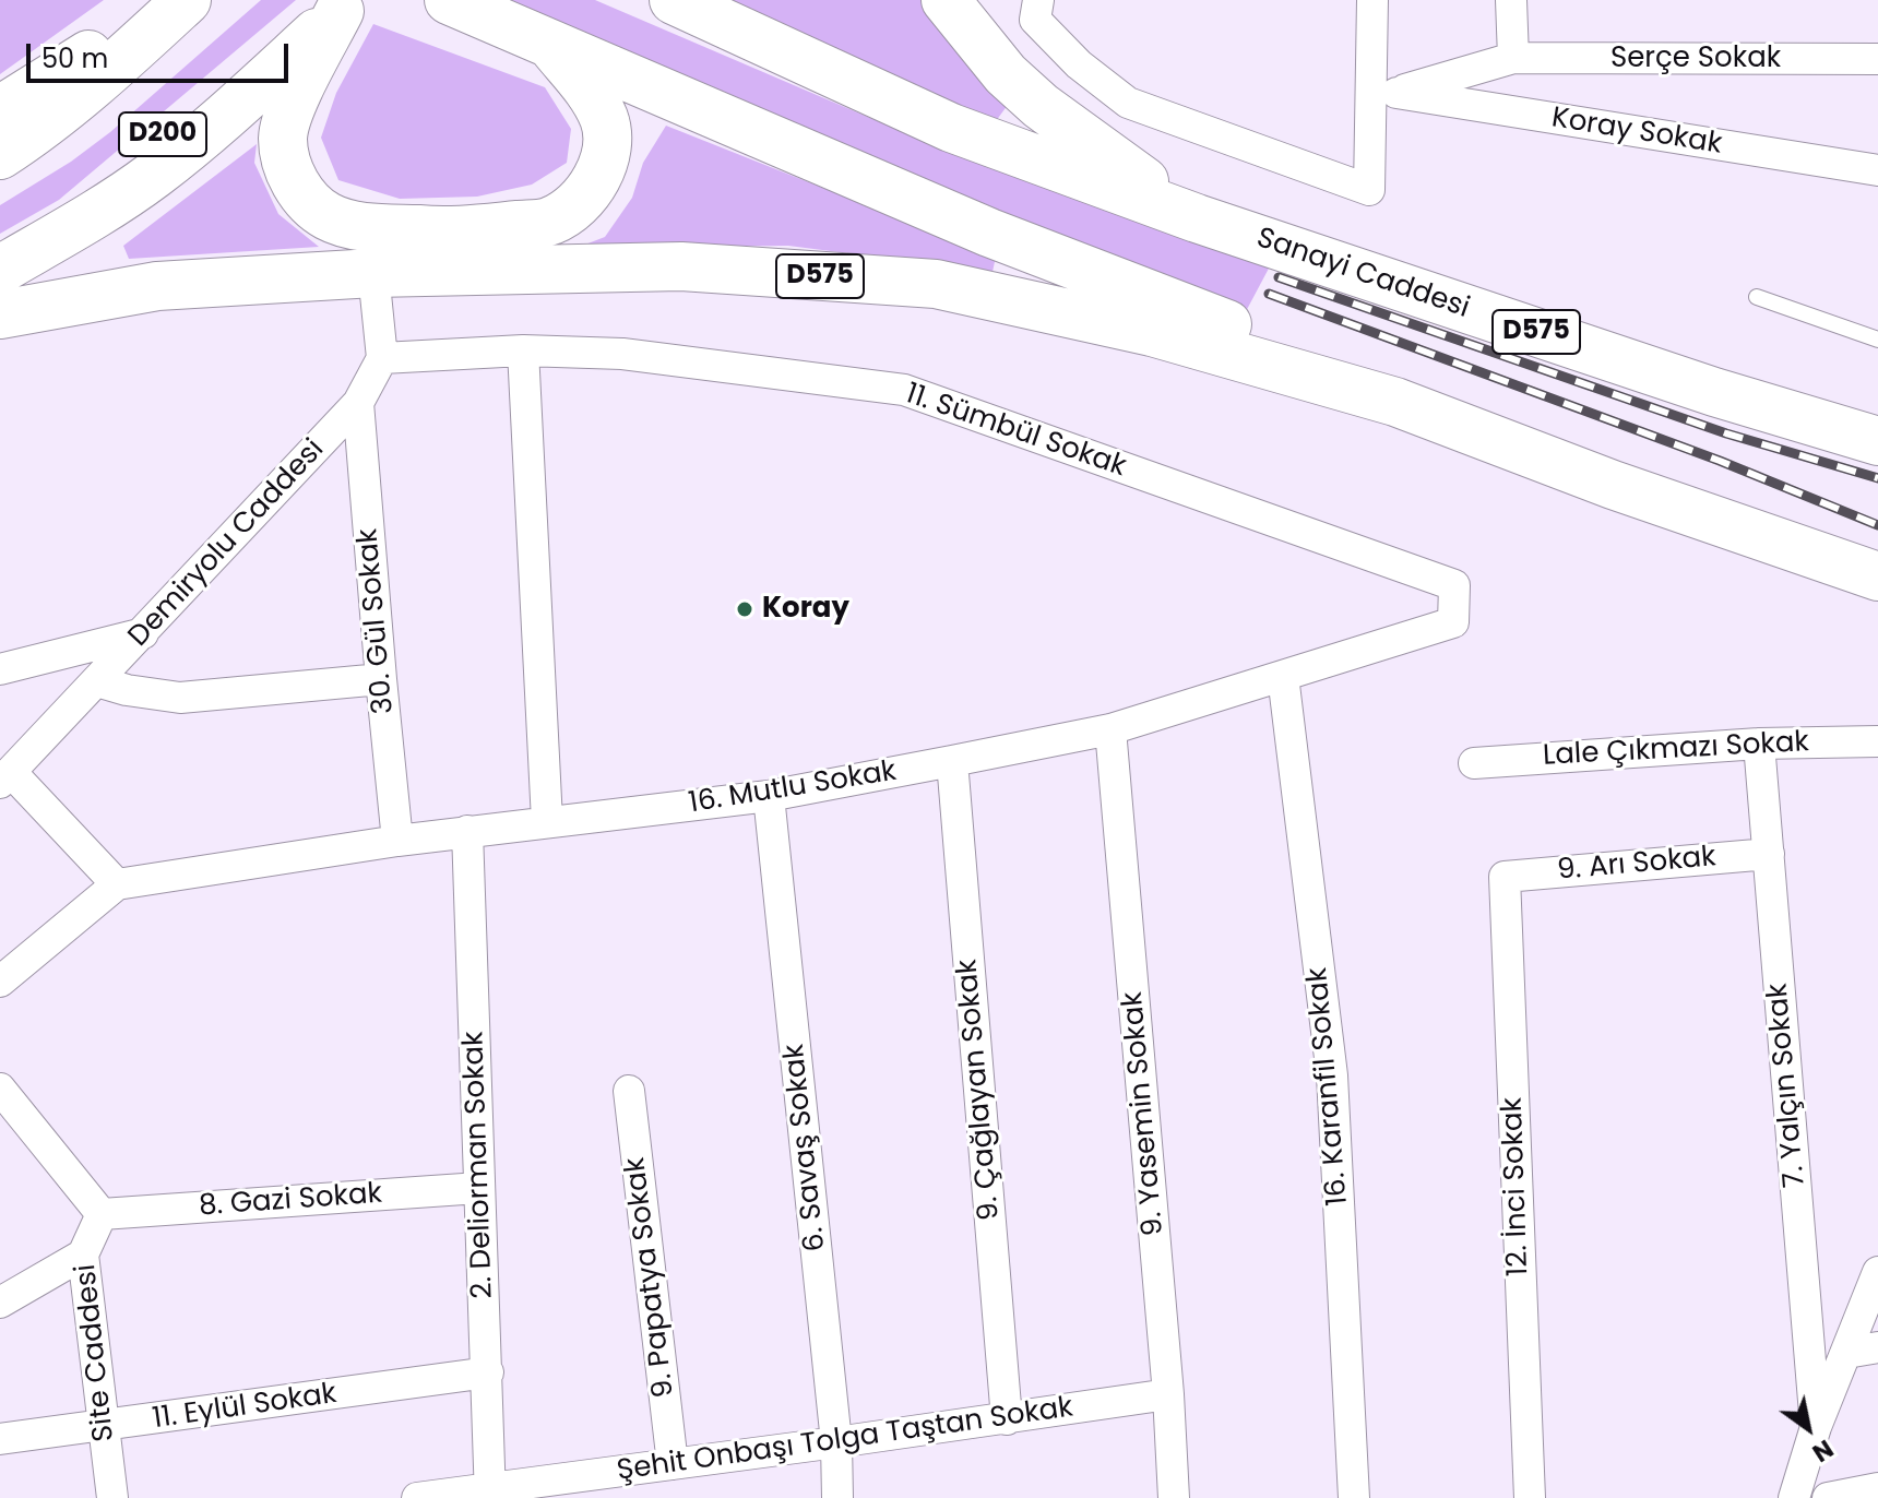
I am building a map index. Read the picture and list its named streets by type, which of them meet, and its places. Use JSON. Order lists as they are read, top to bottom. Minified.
{"streets":{"highway":["D200","Sanayi Caddesi","D575"],"street":["Serçe Sokak","Koray Sokak","11. Sümbül Sokak","Demiryolu Caddesi","30. Gül Sokak","Lale Çıkmazı Sokak","16. Mutlu Sokak","9. Arı Sokak","7. Yalçın Sokak","16. Karanfil Sokak","9. Çağlayan Sokak","9. Yasemin Sokak","6. Savaş Sokak","2. Deliorman Sokak","12. İnci Sokak","8. Gazi Sokak","9. Papatya Sokak","Site Caddesi","11. Eylül Sokak","Şehit Onbaşı Tolga Taştan Sokak"]},"crossings":[["Serçe Sokak","Koray Sokak"],["Sanayi Caddesi","D575"],["11. Sümbül Sokak","Demiryolu Caddesi"],["11. Sümbül Sokak","16. Mutlu Sokak"],["Demiryolu Caddesi","30. Gül Sokak"],["30. Gül Sokak","16. Mutlu Sokak"],["Lale Çıkmazı Sokak","7. Yalçın Sokak"],["16. Mutlu Sokak","16. Karanfil Sokak"],["16. Mutlu Sokak","9. Çağlayan Sokak"],["16. Mutlu Sokak","9. Yasemin Sokak"],["16. Mutlu Sokak","6. Savaş Sokak"],["16. Mutlu Sokak","2. Deliorman Sokak"],["9. Arı Sokak","7. Yalçın Sokak"],["9. Arı Sokak","12. İnci Sokak"],["9. Çağlayan Sokak","Şehit Onbaşı Tolga Taştan Sokak"],["9. Yasemin Sokak","Şehit Onbaşı Tolga Taştan Sokak"],["6. Savaş Sokak","Şehit Onbaşı Tolga Taştan Sokak"],["2. Deliorman Sokak","8. Gazi Sokak"],["2. Deliorman Sokak","11. Eylül Sokak"],["2. Deliorman Sokak","Şehit Onbaşı Tolga Taştan Sokak"],["8. Gazi Sokak","Site Caddesi"],["9. Papatya Sokak","Şehit Onbaşı Tolga Taştan Sokak"],["Site Caddesi","11. Eylül Sokak"]],"places":["Koray"],"scale_bar":"50 m","north":"bottom right"}
